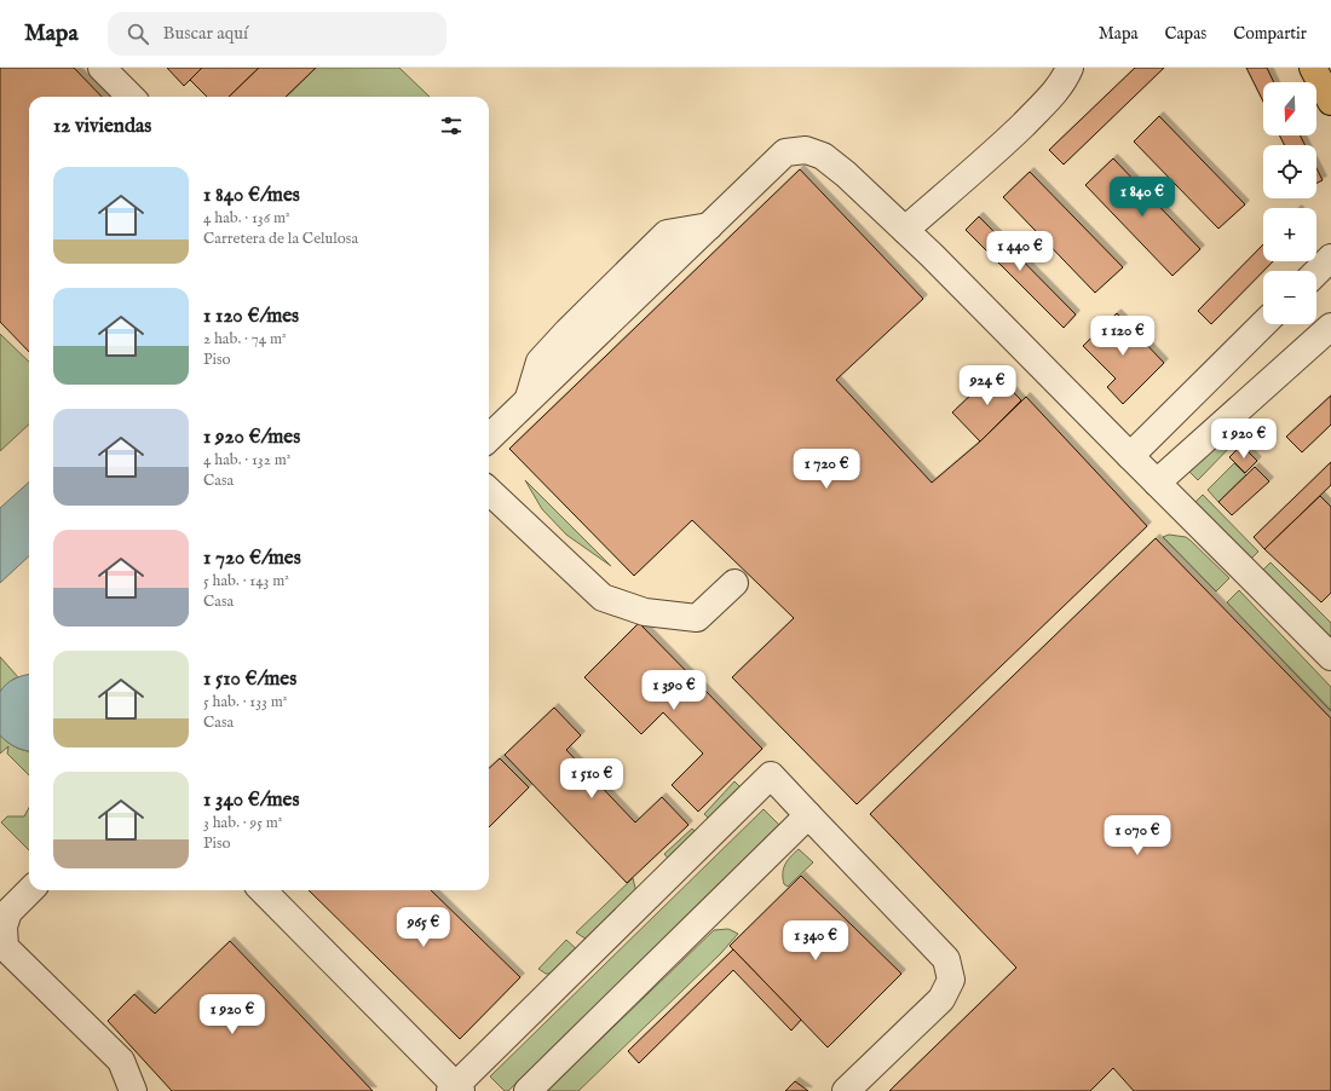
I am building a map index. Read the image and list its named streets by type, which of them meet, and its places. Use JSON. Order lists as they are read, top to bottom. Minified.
{"north":"bottom","page":{"header":"Mapa","search":"Buscar aquí","nav":["Mapa","Capas","Compartir"],"map_buttons":["+","−"],"heading":"12 viviendas","list":[{"name":"1 840 €/mes","note":"4 hab. · 136 m² · Carretera de la Celulosa"},{"name":"1 120 €/mes","note":"2 hab. · 74 m² · Piso"},{"name":"1 920 €/mes","note":"4 hab. · 132 m² · Casa"},{"name":"1 720 €/mes","note":"5 hab. · 143 m² · Casa"},{"name":"1 510 €/mes","note":"5 hab. · 133 m² · Casa"},{"name":"1 340 €/mes","note":"3 hab. · 95 m² · Piso"}],"price":["1 840 €","1 440 €","1 120 €","924 €","1 920 €","1 720 €","1 390 €","1 510 €","1 070 €","965 €","1 340 €","1 920 €"]}}
